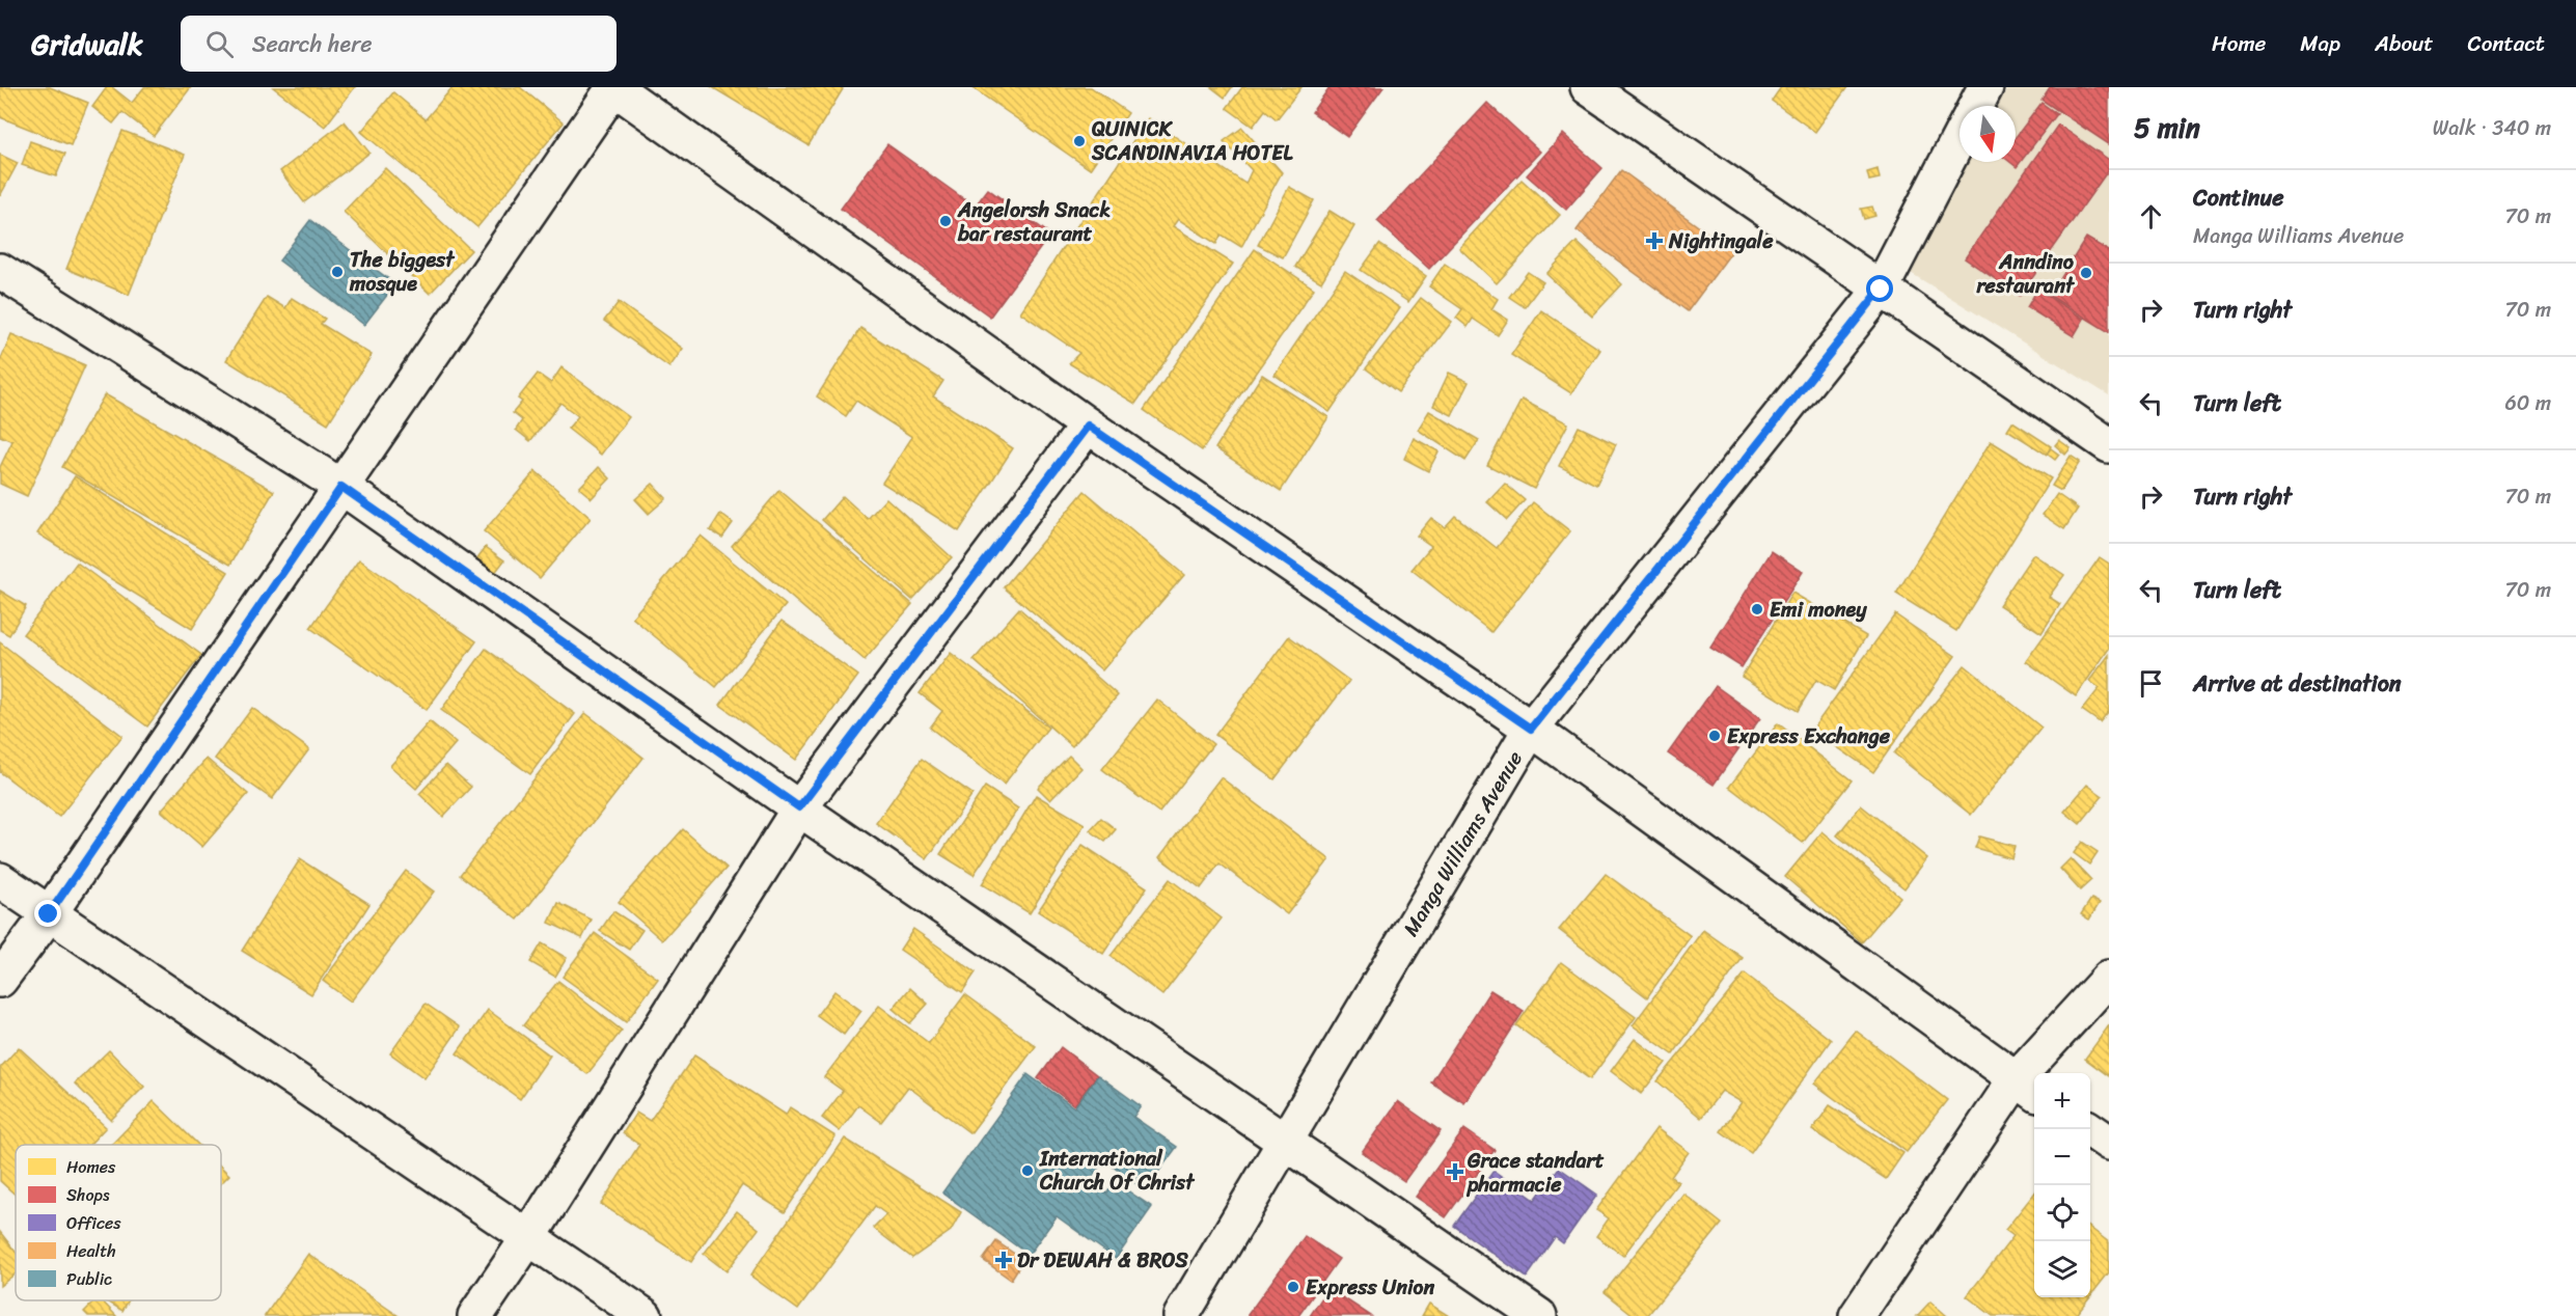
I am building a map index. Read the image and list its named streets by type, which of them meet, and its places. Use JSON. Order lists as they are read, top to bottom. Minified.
{"streets":{"street":["Manga Williams Avenue"]},"places":{"other":["QUINICK SCANDINAVIA HOTEL","Angelorsh Snack bar restaurant","The biggest mosque","Anndino restaurant","Emi money","Express Exchange","International Church Of Christ","Express Union"],"health":["Nightingale","Grace standart pharmacie","Dr DEWAH & BROS"]},"legend":["Homes","Shops","Offices","Health","Public"],"north":"bottom","page":{"header":"Gridwalk","search":"Search here","nav":["Home","Map","About","Contact"],"heading":["5 min","Walk · 340 m"],"list":[["Continue","Manga Williams Avenue","70 m"],["Turn right","70 m"],["Turn left","60 m"],["Turn right","70 m"],["Turn left","70 m"],"Arrive at destination"],"map_buttons":["+","−"]}}
